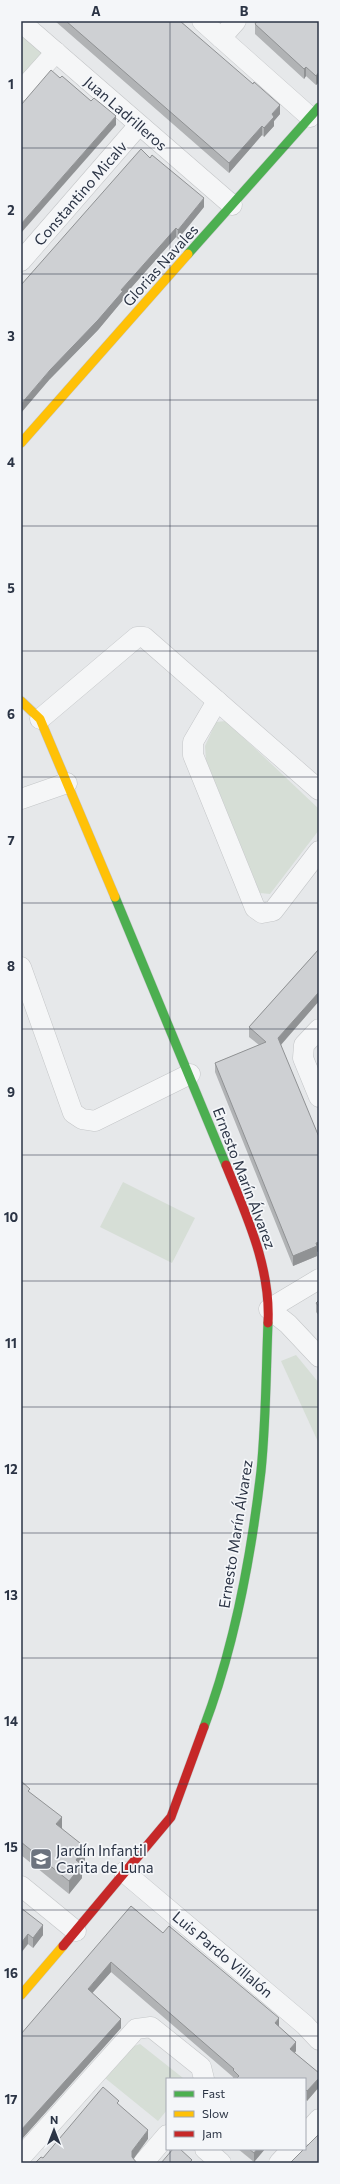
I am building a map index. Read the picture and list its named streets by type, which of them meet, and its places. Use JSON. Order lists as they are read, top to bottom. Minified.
{"streets":{"street":["Juan Ladrilleros","Constantino Micalv","Glorias Navales","Ernesto Marín Álvarez","Luis Pardo Villalón"]},"crossings":[["Juan Ladrilleros","Constantino Micalv"],["Juan Ladrilleros","Glorias Navales"],["Ernesto Marín Álvarez","Luis Pardo Villalón"]],"places":{"school or university":["Jardín Infantil Carita de Luna"]},"legend":["Fast","Slow","Jam"],"north":"top","grid":{"columns":["A","B"],"rows":["1","2","3","4","5","6","7","8","9","10","11","12","13","14","15","16","17"]}}
